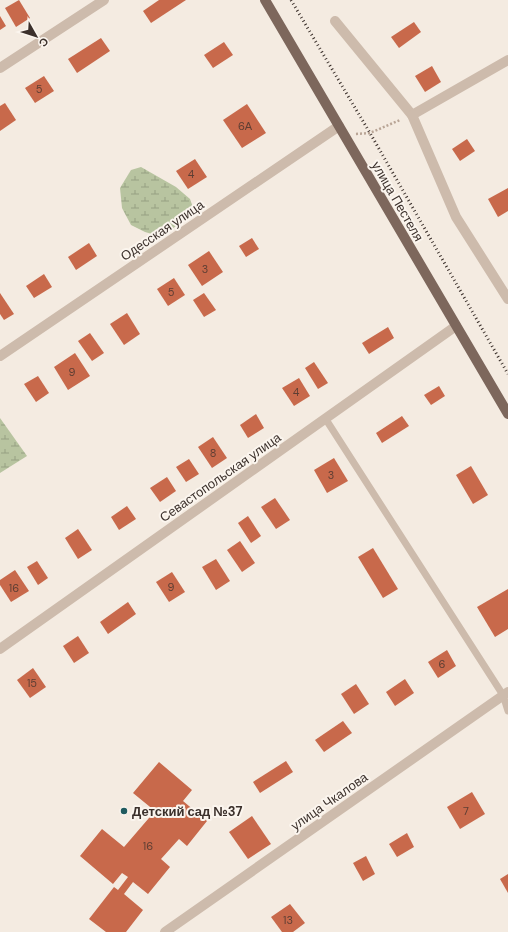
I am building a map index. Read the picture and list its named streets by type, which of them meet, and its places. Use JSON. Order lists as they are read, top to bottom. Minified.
{"streets":{"main road":["улица Пестеля"],"street":["Одесская улица","Севастопольская улица","улица Чкалова"]},"crossings":[["улица Пестеля","Одесская улица"],["улица Пестеля","Севастопольская улица"]],"places":["Детский сад №37"],"house_numbers":["5","6А","4","3","5","9","4","8","3","9","16","6","15","7","16","13"],"north":"bottom right"}
